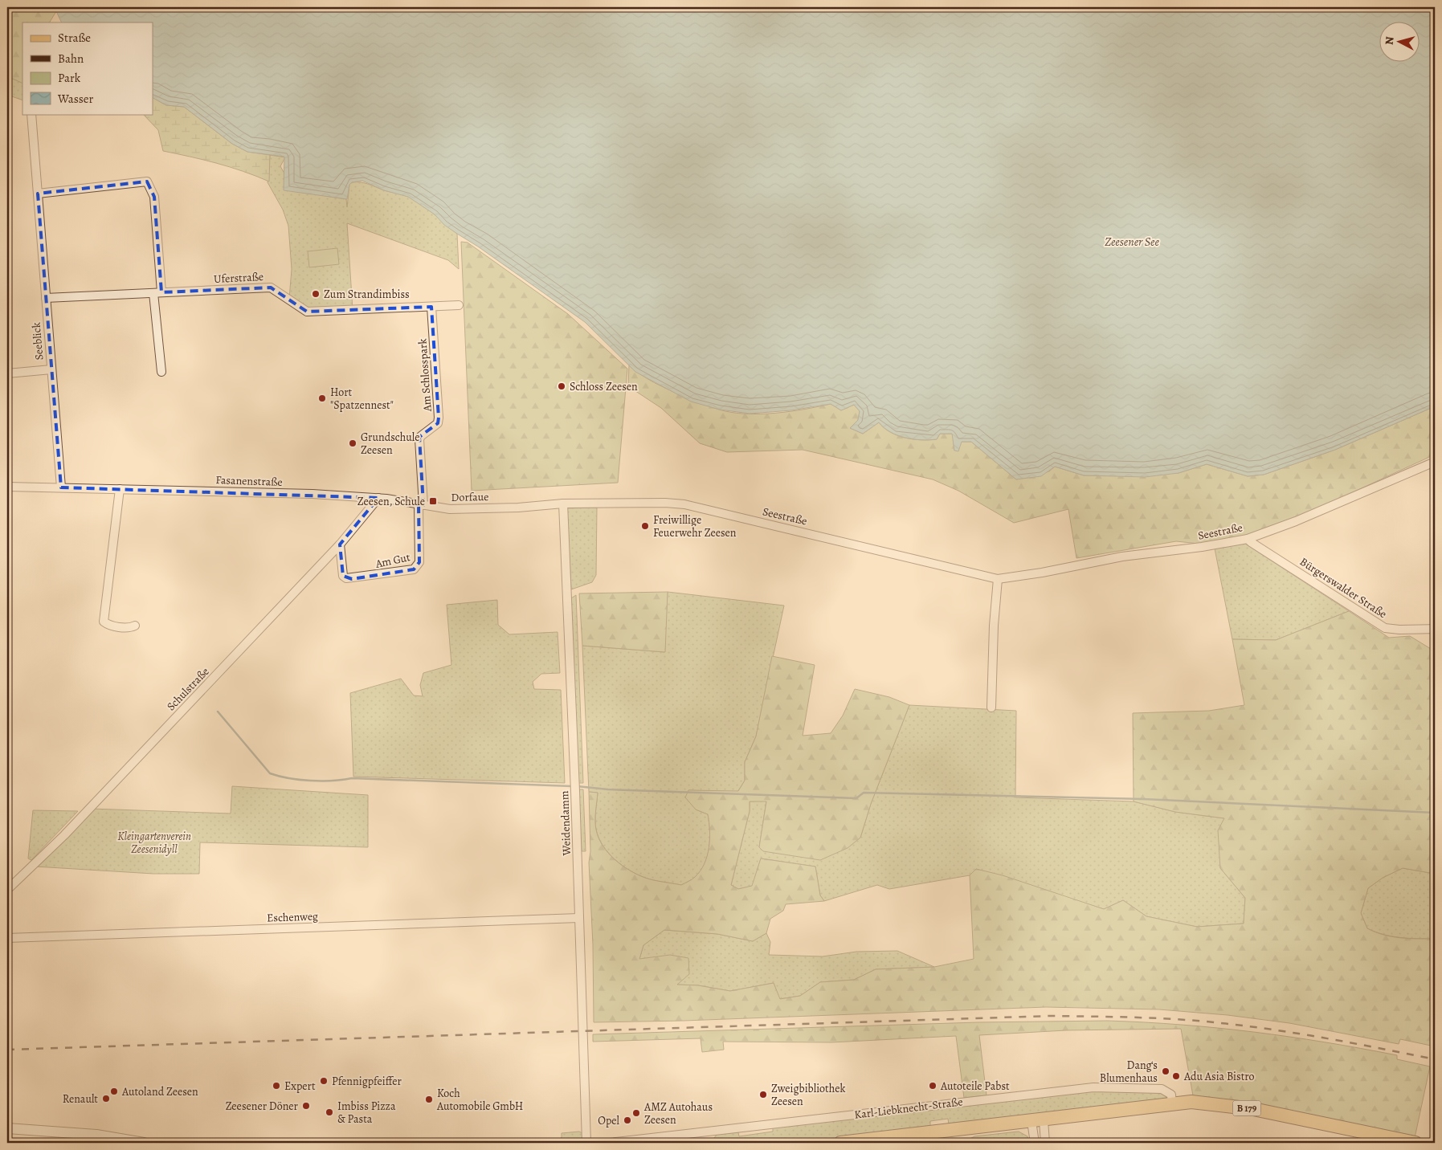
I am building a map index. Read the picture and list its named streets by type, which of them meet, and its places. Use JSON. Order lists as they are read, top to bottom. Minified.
{"streets":{"main road":["B 179"],"street":["Uferstraße","Seeblick","Am Schlosspark","Fasanenstraße","Dorfaue","Seestraße","Am Gut","Bürgerswalder Straße","Schulstraße","Weidendamm","Eschenweg","Karl-Liebknecht-Straße"]},"crossings":[["Uferstraße","Seeblick"],["Uferstraße","Am Schlosspark"],["Seeblick","Fasanenstraße"],["Am Schlosspark","Dorfaue"],["Am Schlosspark","Am Gut"],["Fasanenstraße","Dorfaue"],["Fasanenstraße","Schulstraße"],["Dorfaue","Seestraße"],["Dorfaue","Am Gut"],["Dorfaue","Schulstraße"],["Dorfaue","Weidendamm"],["Seestraße","Bürgerswalder Straße"],["Seestraße","Weidendamm"],["Am Gut","Schulstraße"],["Weidendamm","Eschenweg"],["Karl-Liebknecht-Straße","B 179"]],"water":["Zeesener See"],"parks":["Kleingartenverein Zeesenidyll"],"places":{"other":["Zum Strandimbiss","Schloss Zeesen","Hort \"Spatzennest\"","Grundschule Zeesen","Freiwillige Feuerwehr Zeesen","Dang‘s Blumenhaus","Adu Asia Bistro","Pfennigpfeiffer","Expert","Autoteile Pabst","Autoland Zeesen","Zweigbibliothek Zeesen","Renault","Koch Automobile GmbH","Zeesener Döner","Imbiss Pizza & Pasta","AMZ Autohaus Zeesen","Opel"],"transit":["Zeesen, Schule"]},"legend":["Straße","Bahn","Park","Wasser"],"north":"left"}
